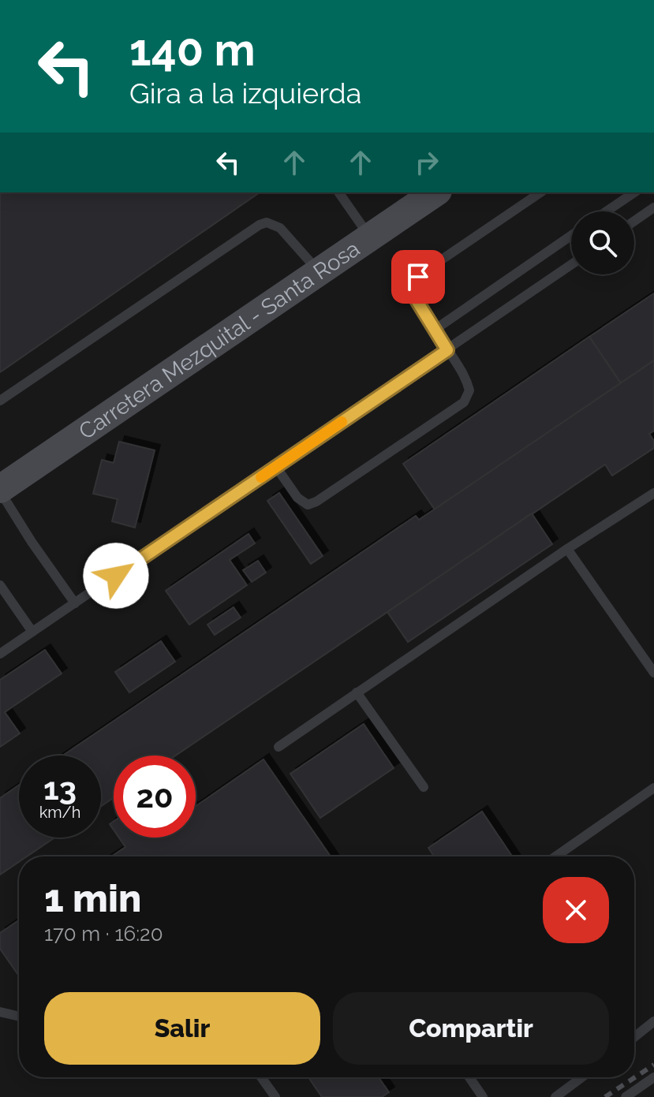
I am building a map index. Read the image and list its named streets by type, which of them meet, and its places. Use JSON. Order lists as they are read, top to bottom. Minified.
{"streets":{"main road":["Carretera Mezquital - Santa Rosa"]},"page":{"turn":["140 m","Gira a la izquierda"],"speed":"13 km/h","limit":"20","heading":["1 min","170 m · 16:20"],"buttons":["Salir","Compartir"]}}
